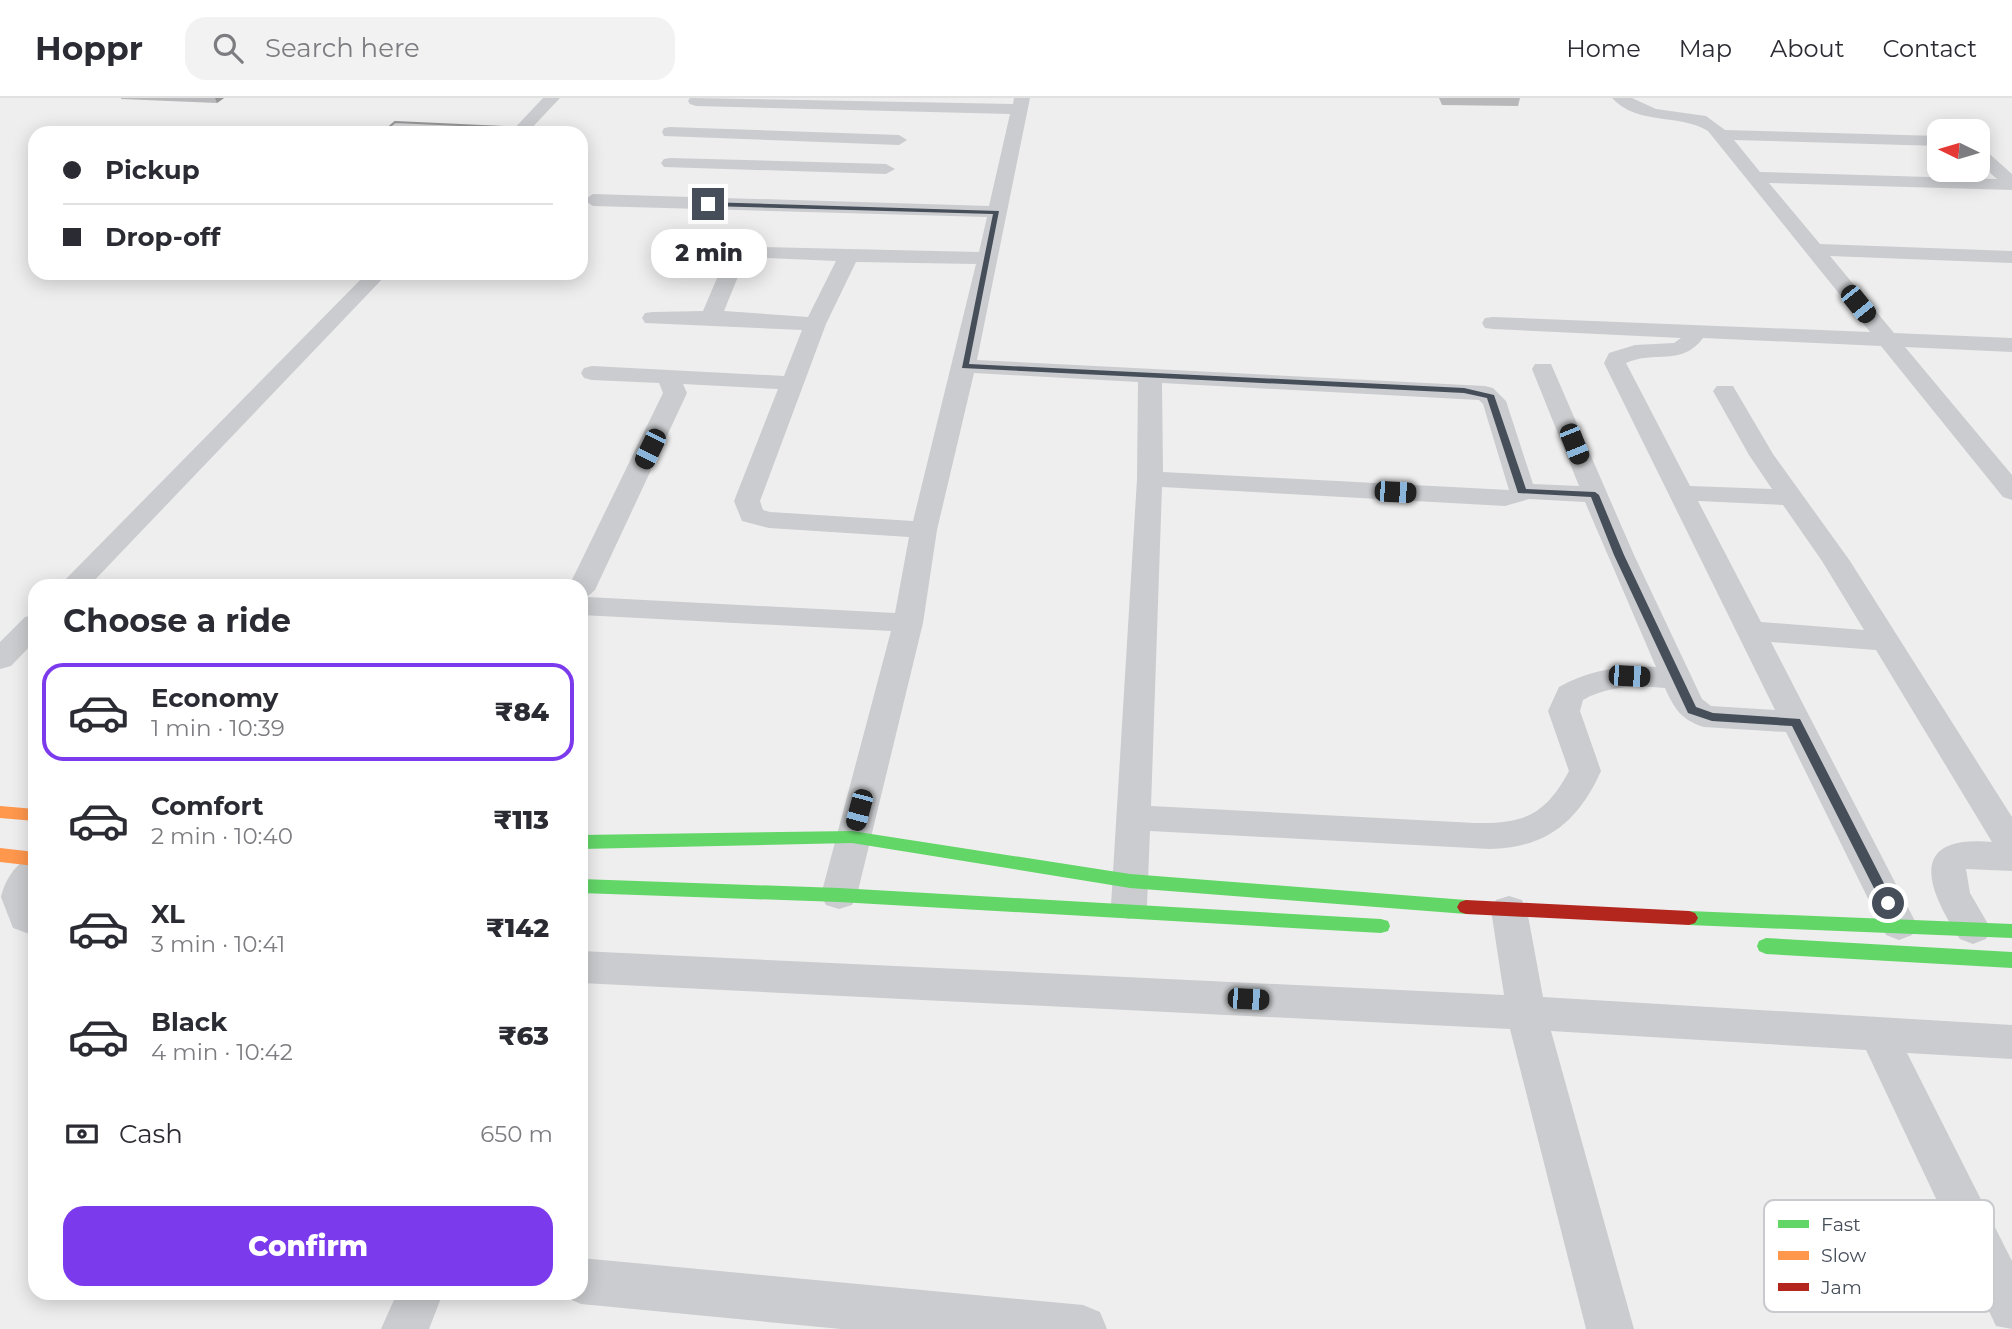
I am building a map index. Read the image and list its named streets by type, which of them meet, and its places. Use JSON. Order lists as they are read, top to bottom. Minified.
{"legend":["Fast","Slow","Jam"],"north":"left","page":{"header":"Hoppr","search":"Search here","nav":["Home","Map","About","Contact"],"banner":["Pickup","Drop-off"],"bubble":"2 min","heading":"Choose a ride","list":[{"name":"Economy","note":"1 min · 10:39","value":"₹84"},{"name":"Comfort","note":"2 min · 10:40","value":"₹113"},{"name":"XL","note":"3 min · 10:41","value":"₹142"},{"name":"Black","note":"4 min · 10:42","value":"₹63"}],"pay":["Cash","650 m"],"buttons":"Confirm"}}
